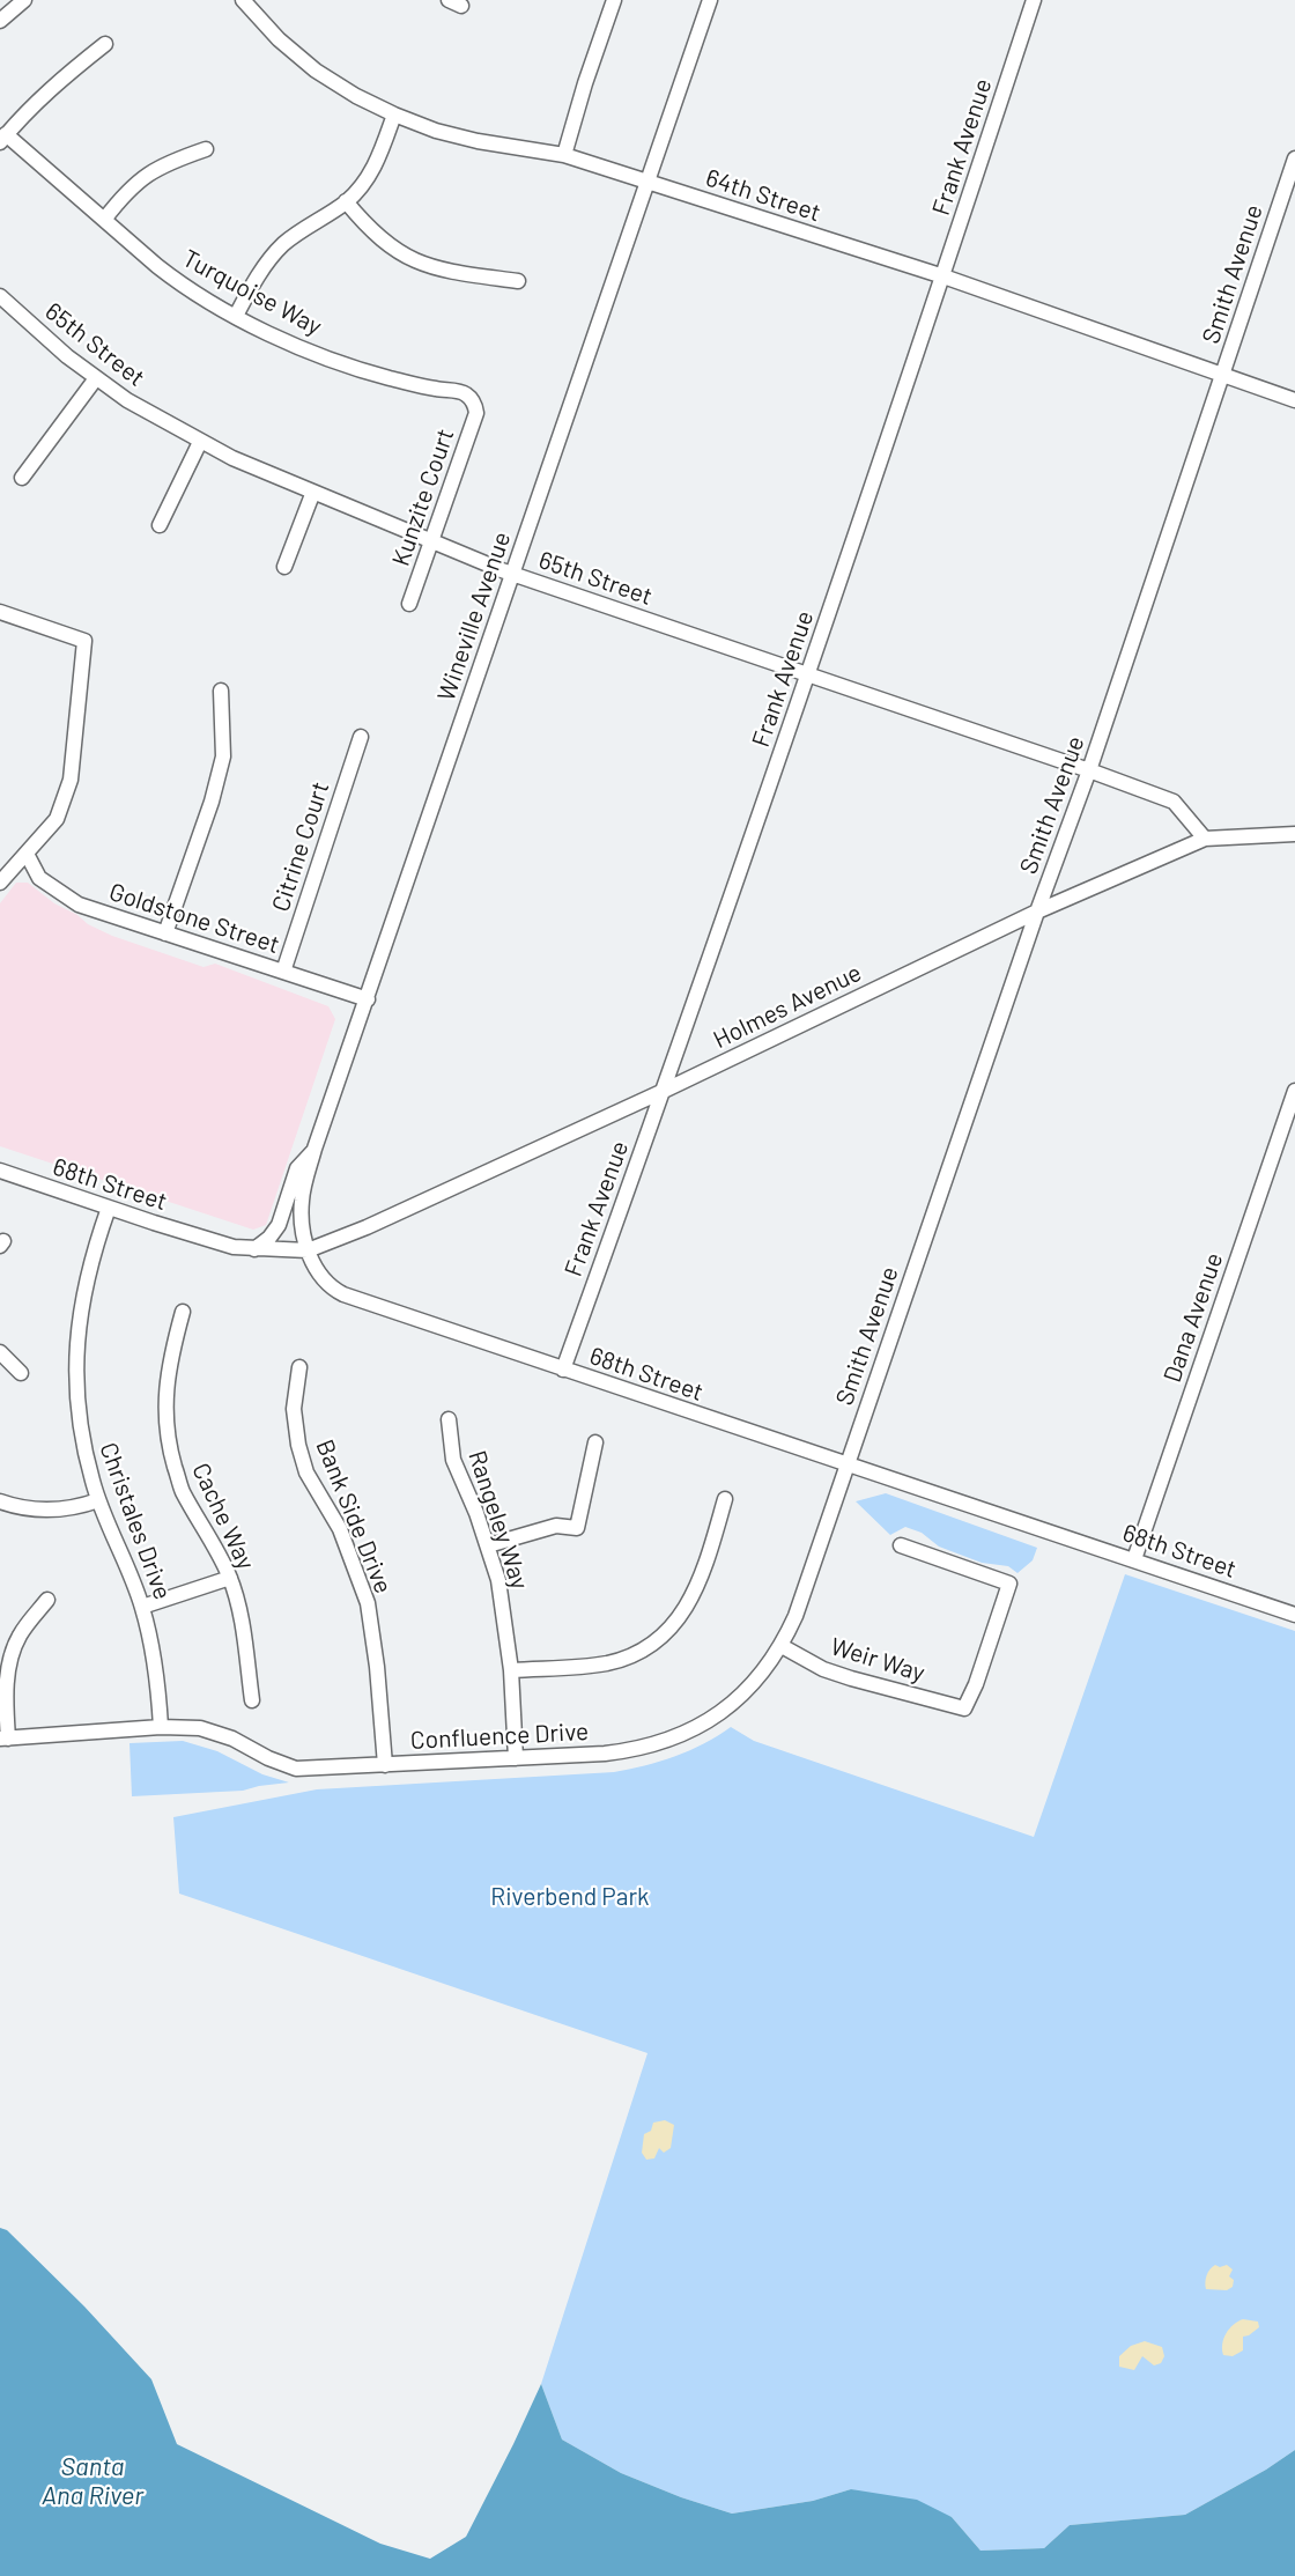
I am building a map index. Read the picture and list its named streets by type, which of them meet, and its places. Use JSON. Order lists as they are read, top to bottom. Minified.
{"streets":{"street":["Frank Avenue","64th Street","Smith Avenue","Turquoise Way","65th Street","Kunzite Court","Wineville Avenue","Citrine Court","Goldstone Street","Holmes Avenue","68th Street","Dana Avenue","Cache Way","Bank Side Drive","Rangeley Way","Christales Drive","Weir Way","Confluence Drive"]},"crossings":[["Frank Avenue","64th Street"],["Frank Avenue","65th Street"],["Frank Avenue","Holmes Avenue"],["Frank Avenue","68th Street"],["64th Street","Smith Avenue"],["64th Street","Wineville Avenue"],["Smith Avenue","65th Street"],["Smith Avenue","Holmes Avenue"],["Smith Avenue","68th Street"],["Smith Avenue","Confluence Drive"],["Turquoise Way","Kunzite Court"],["65th Street","Kunzite Court"],["65th Street","Wineville Avenue"],["65th Street","Holmes Avenue"],["Wineville Avenue","Goldstone Street"],["Wineville Avenue","Holmes Avenue"],["Wineville Avenue","68th Street"],["Citrine Court","Goldstone Street"],["Holmes Avenue","68th Street"],["68th Street","Dana Avenue"],["68th Street","Christales Drive"],["68th Street","Confluence Drive"],["Bank Side Drive","Confluence Drive"],["Rangeley Way","Confluence Drive"],["Christales Drive","Confluence Drive"],["Weir Way","Confluence Drive"]],"water":["Santa Ana River"],"parks":["Riverbend Park"]}
